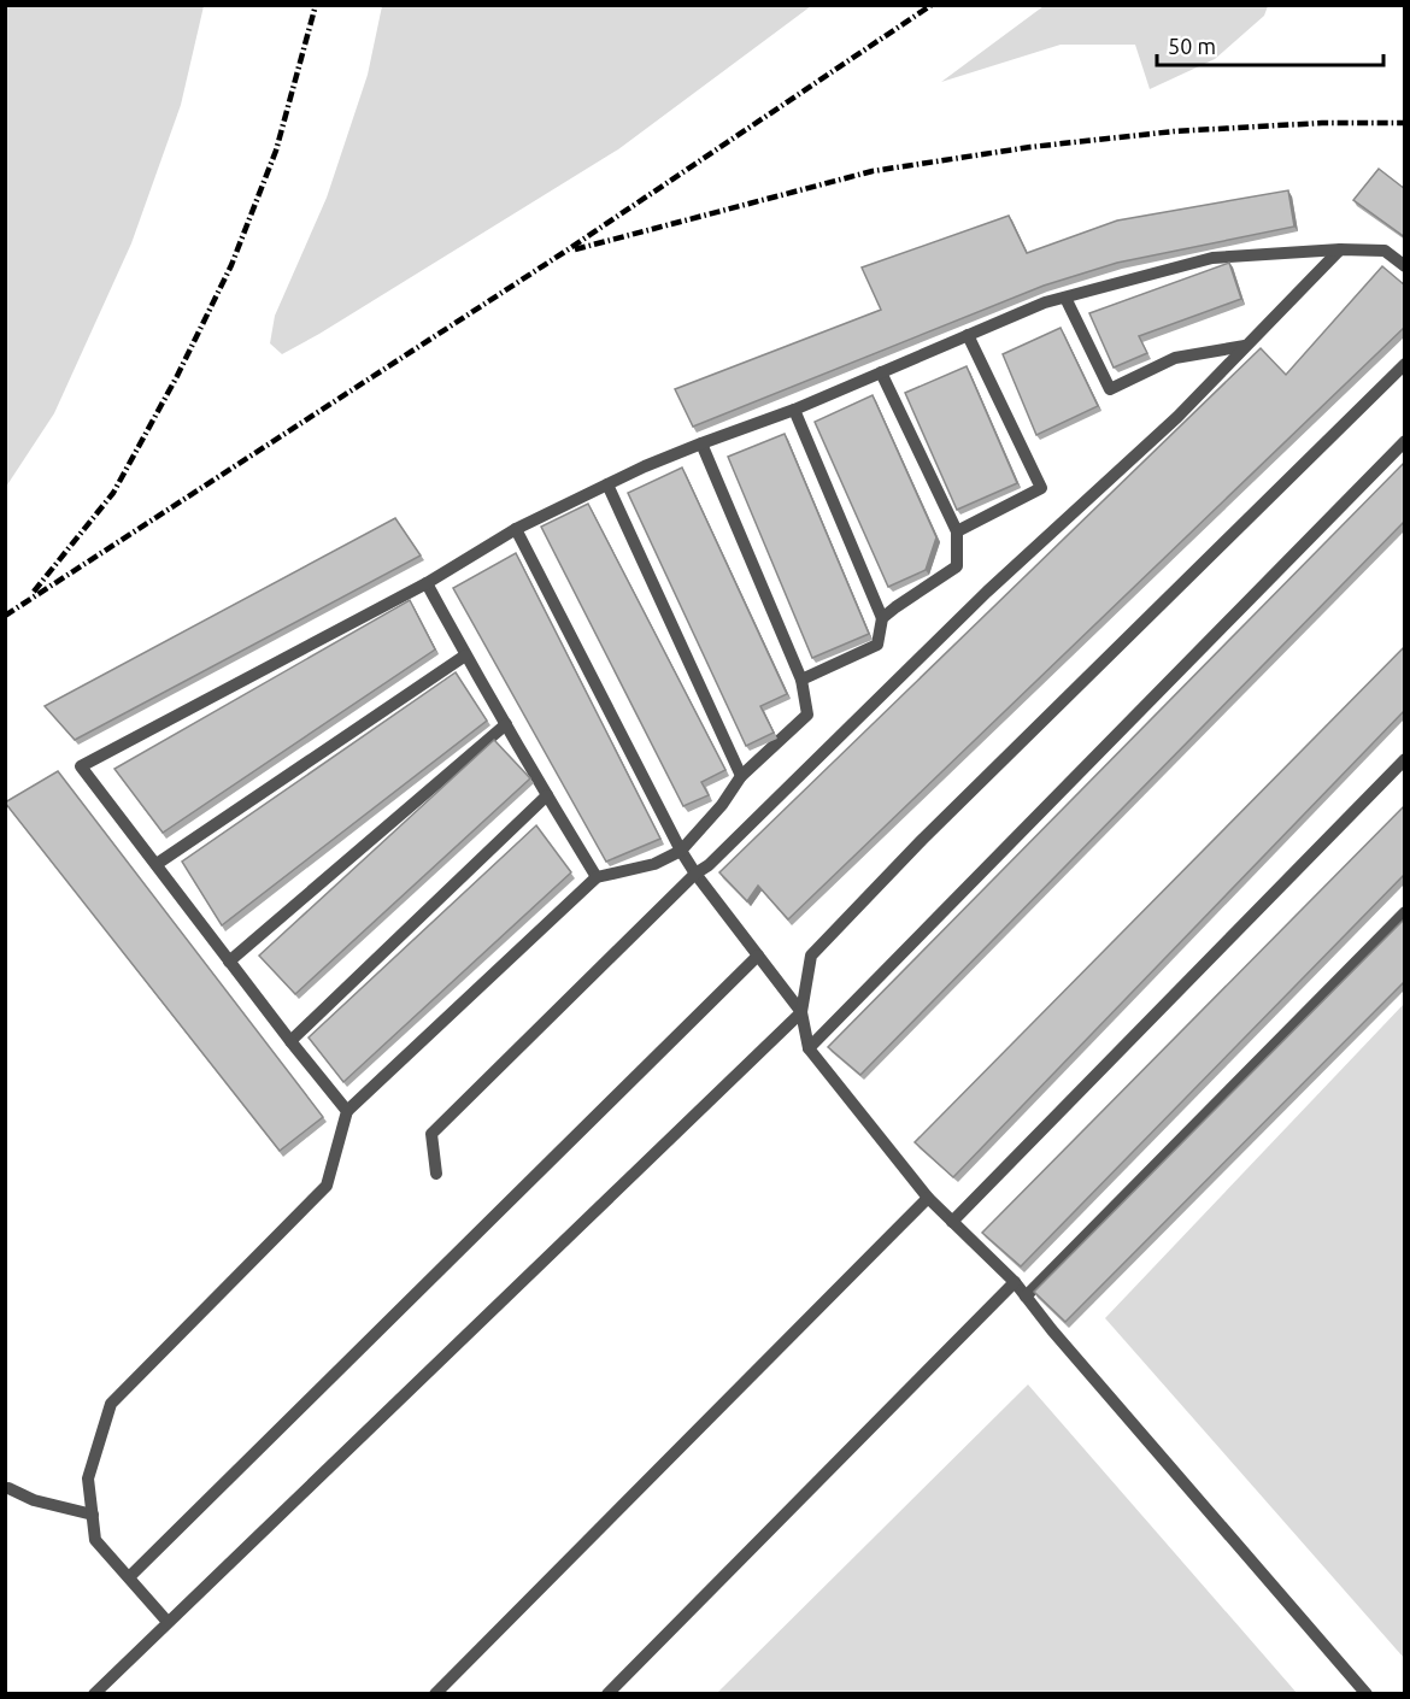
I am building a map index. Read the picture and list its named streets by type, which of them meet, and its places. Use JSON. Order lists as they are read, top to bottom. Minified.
{"scale_bar":"50 m"}
